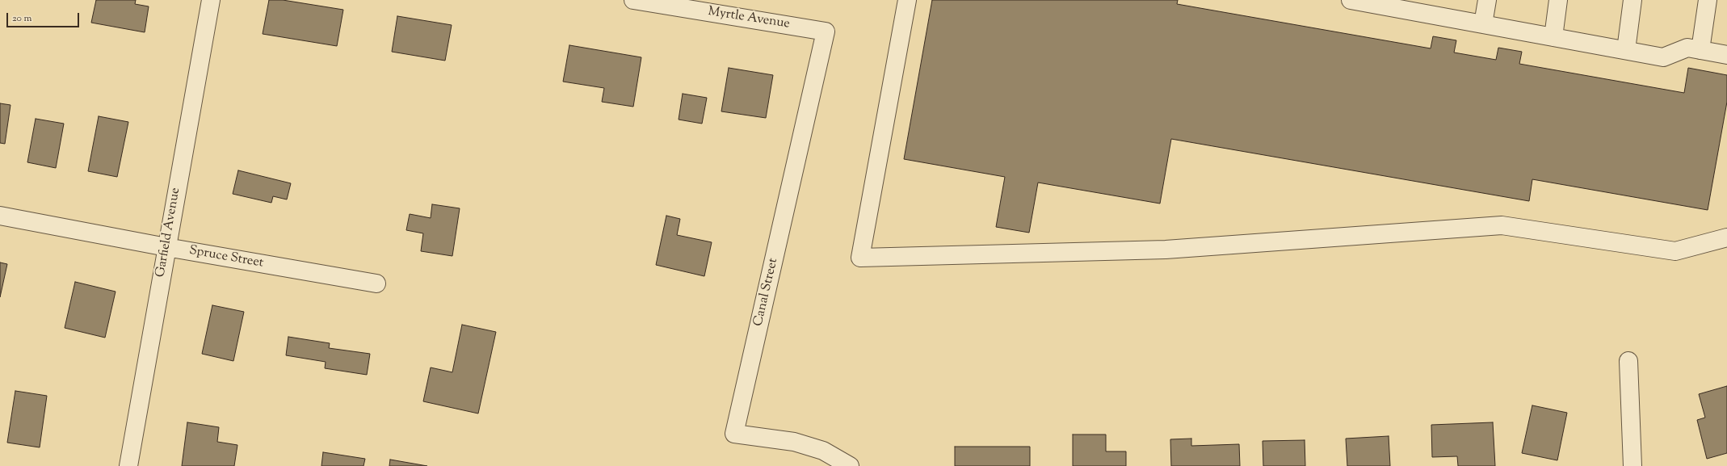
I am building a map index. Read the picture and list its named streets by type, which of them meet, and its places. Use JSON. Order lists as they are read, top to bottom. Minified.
{"streets":{"street":["Myrtle Avenue","Garfield Avenue","Spruce Street","Canal Street"]},"crossings":[["Myrtle Avenue","Canal Street"],["Garfield Avenue","Spruce Street"]],"scale_bar":"20 m"}
